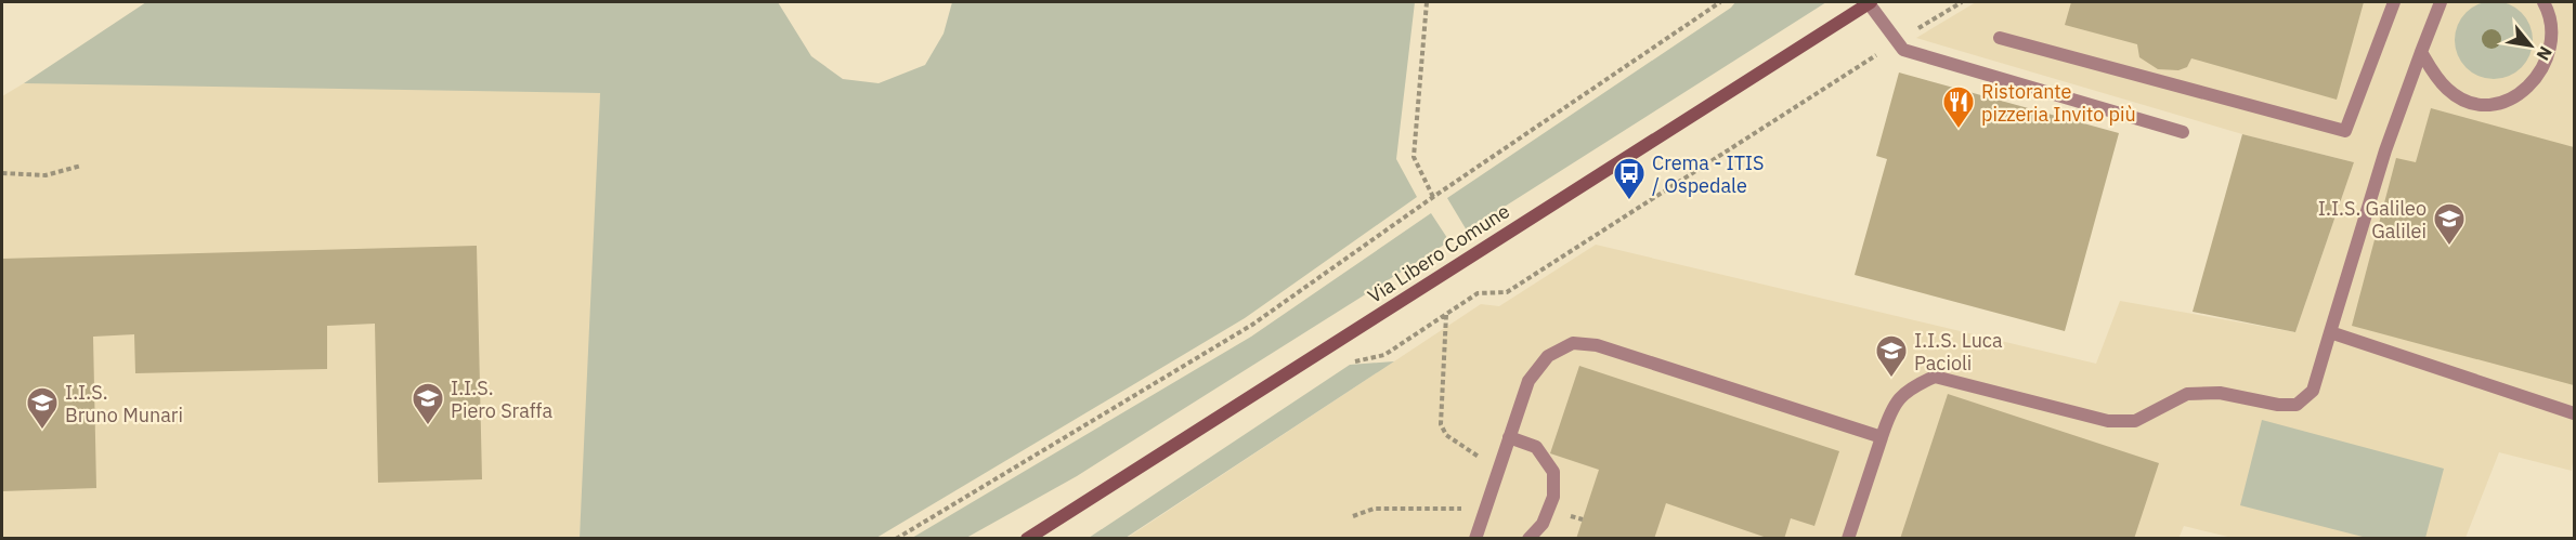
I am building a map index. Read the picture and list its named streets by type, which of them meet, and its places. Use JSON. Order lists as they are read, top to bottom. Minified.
{"streets":{"main road":["Via Libero Comune"]},"places":{"restaurant":["Ristorante pizzeria Invito più"],"bus stop":["Crema - ITIS / Ospedale"],"school or university":["I.I.S. Galileo Galilei","I.I.S. Luca Pacioli","I.I.S. Piero Sraffa","I.I.S. Bruno Munari"]},"north":"bottom right"}
